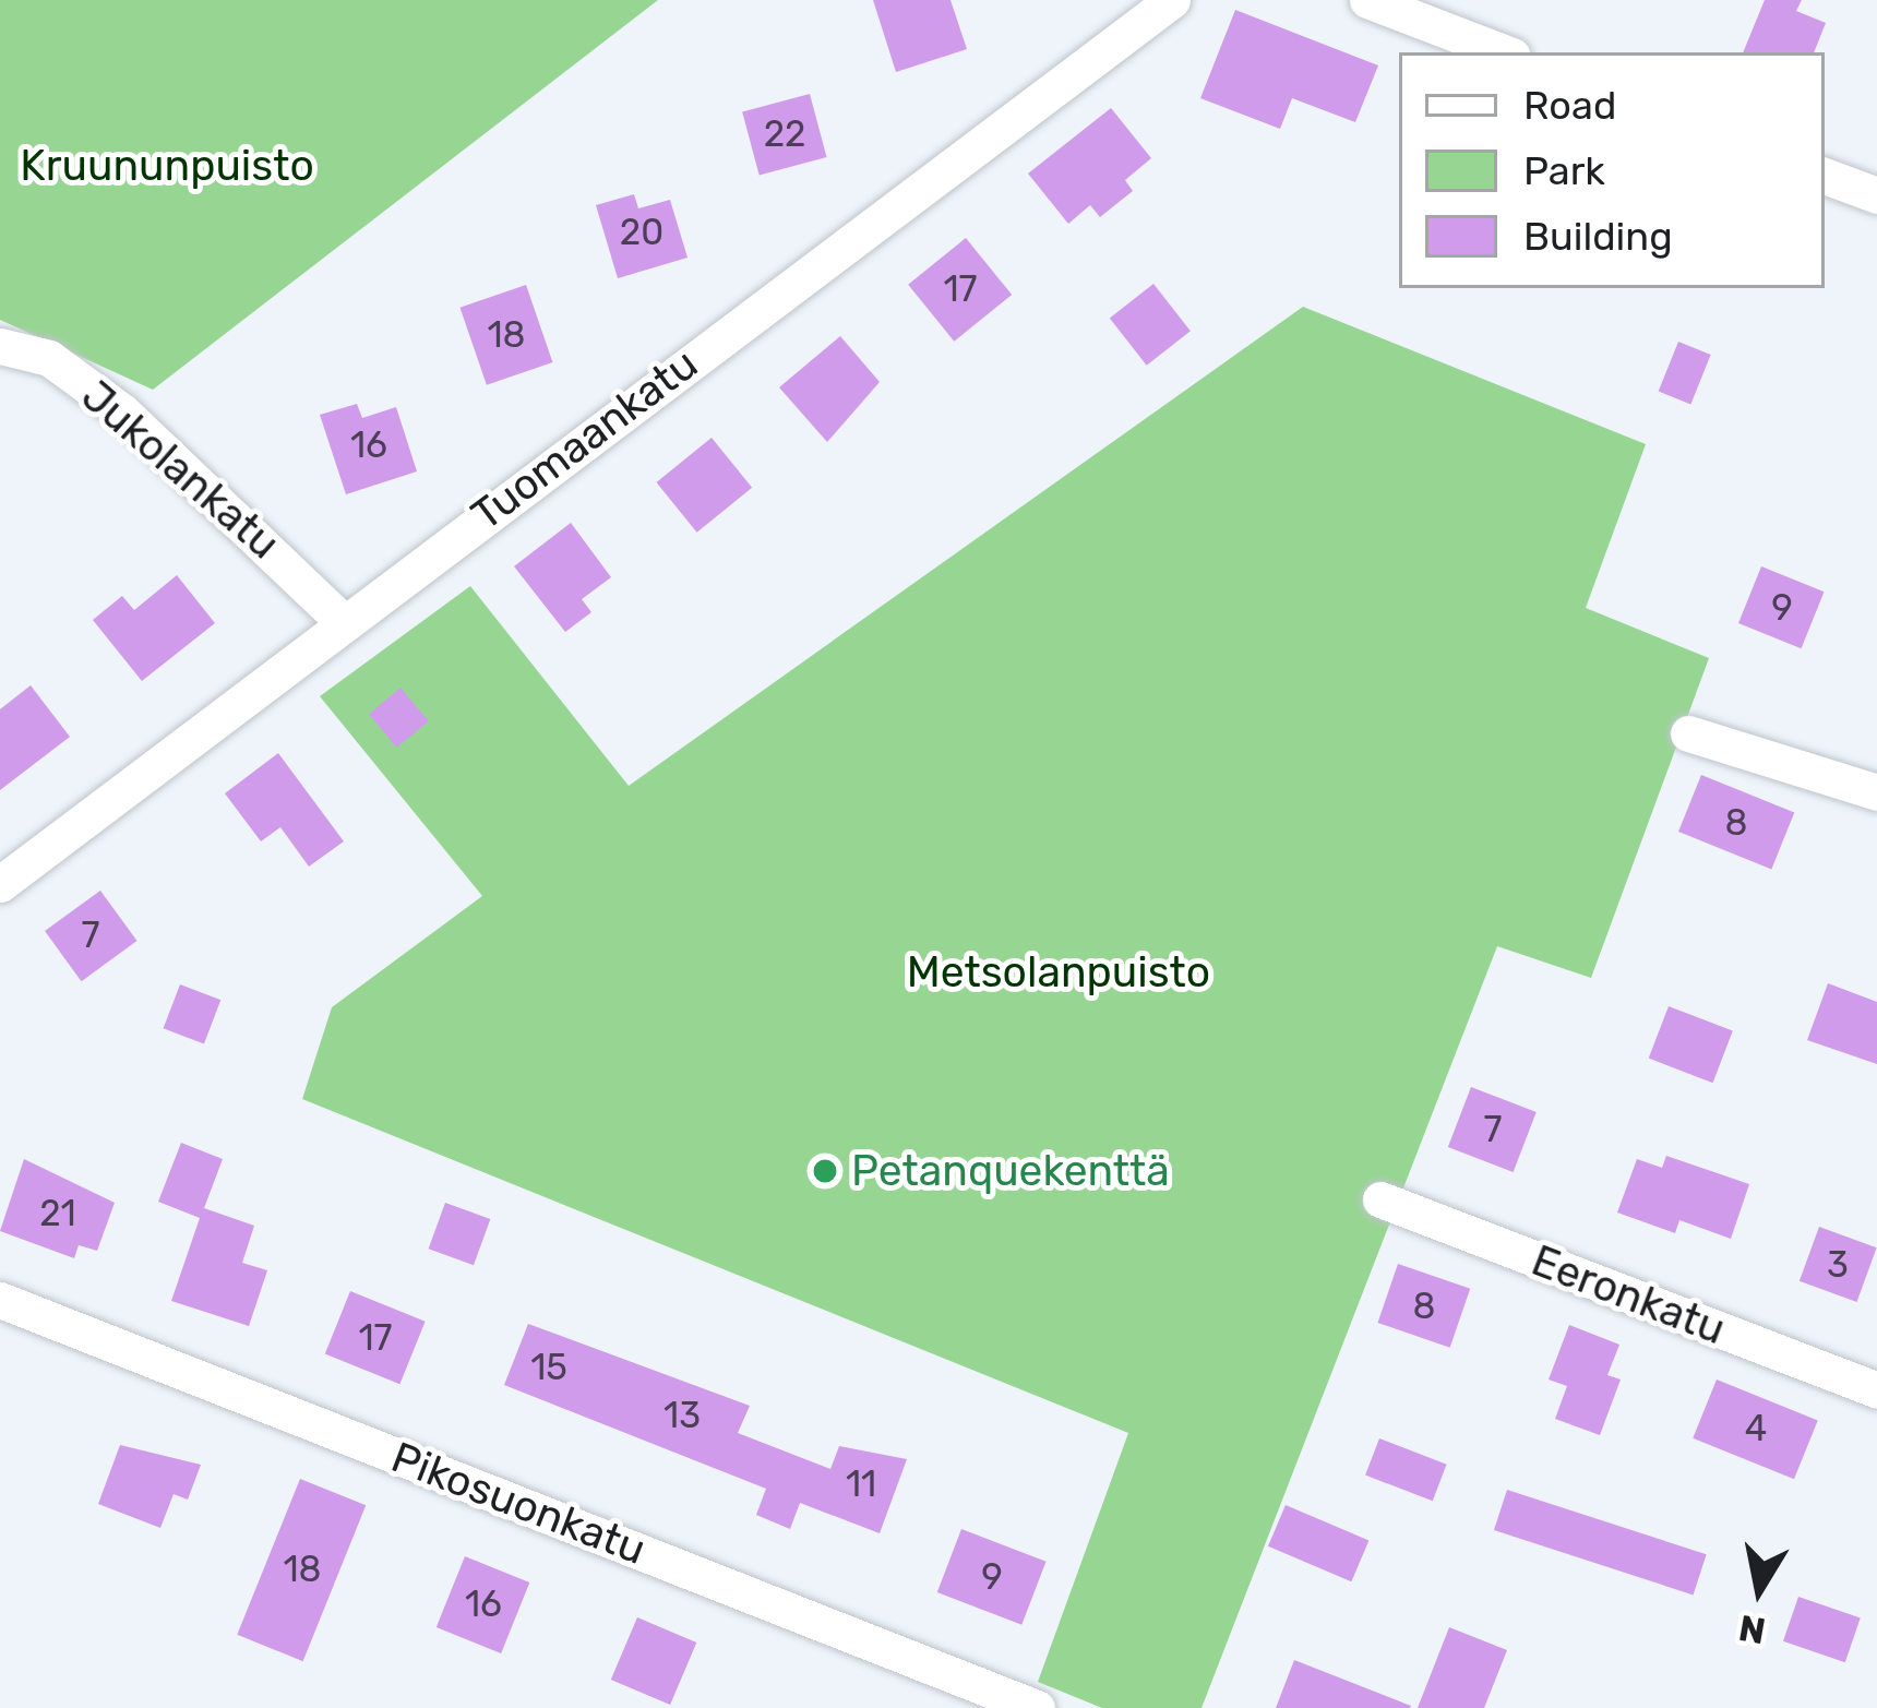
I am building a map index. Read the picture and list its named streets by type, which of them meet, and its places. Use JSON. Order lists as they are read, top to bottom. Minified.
{"streets":{"street":["Tuomaankatu","Jukolankatu","Eeronkatu","Pikosuonkatu"]},"crossings":[["Tuomaankatu","Jukolankatu"]],"parks":["Kruununpuisto","Metsolanpuisto"],"places":["Petanquekenttä"],"house_numbers":["22","20","17","18","16","9","8","7","7","21","3","8","17","15","13","4","11","18","9","16"],"legend":["Road","Park","Building"],"north":"bottom"}
